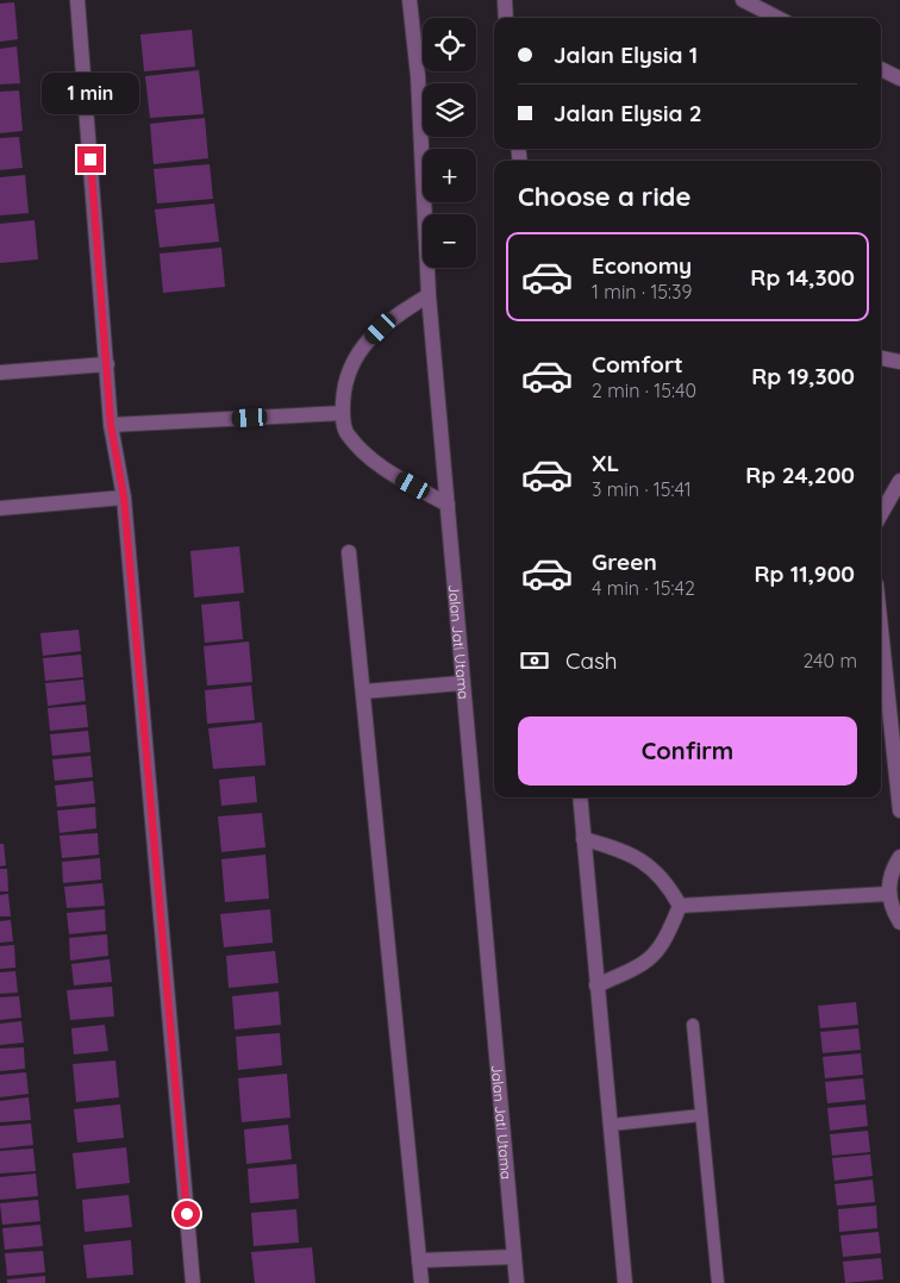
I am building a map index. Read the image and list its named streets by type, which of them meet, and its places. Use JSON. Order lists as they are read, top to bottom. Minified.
{"streets":{"street":["Jalan Jati Utama"]},"page":{"map_buttons":["+","−"],"banner":["Jalan Elysia 1","Jalan Elysia 2"],"bubble":"1 min","heading":"Choose a ride","list":[{"name":"Economy","note":"1 min · 15:39","value":"Rp 14,300"},{"name":"Comfort","note":"2 min · 15:40","value":"Rp 19,300"},{"name":"XL","note":"3 min · 15:41","value":"Rp 24,200"},{"name":"Green","note":"4 min · 15:42","value":"Rp 11,900"}],"pay":["Cash","240 m"],"buttons":"Confirm"}}
